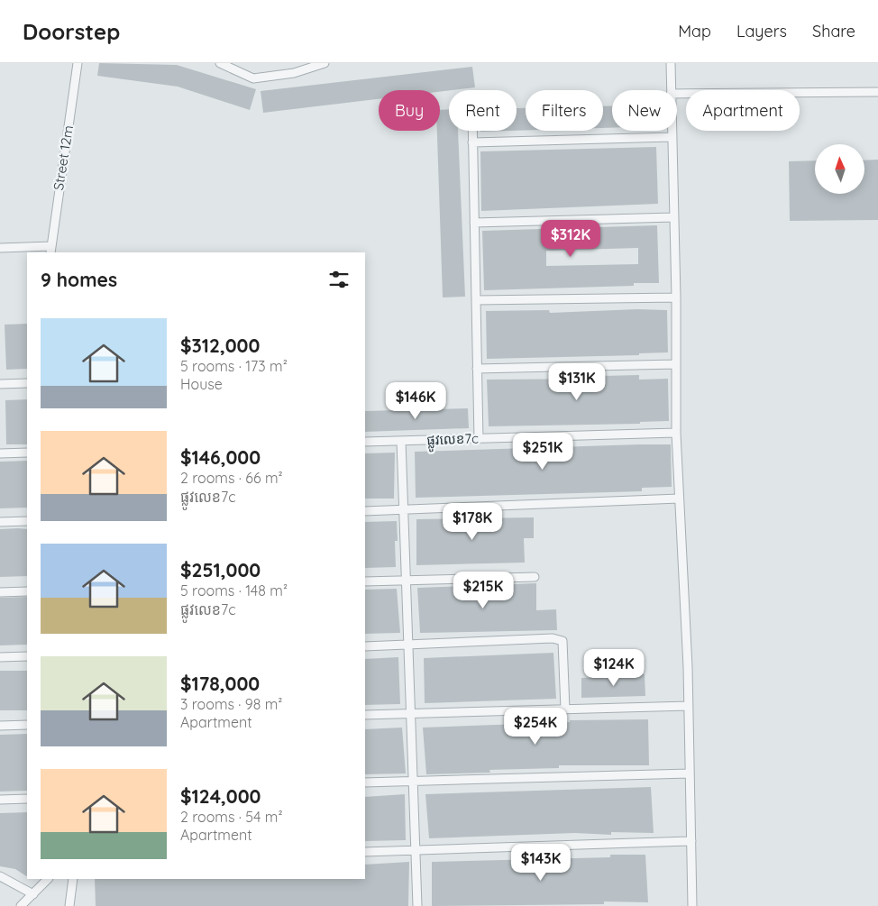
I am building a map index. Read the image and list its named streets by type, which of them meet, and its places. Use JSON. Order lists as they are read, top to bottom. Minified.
{"streets":{"street":["Street 12m","ផ្លូវលេខ7c"]},"north":"top","page":{"header":"Doorstep","nav":["Map","Layers","Share"],"chip":["Buy","Rent","Filters","New","Apartment"],"price":["$312K","$131K","$146K","$251K","$178K","$215K","$124K","$254K","$143K"],"heading":"9 homes","list":[{"name":"$312,000","note":"5 rooms · 173 m² · House"},{"name":"$146,000","note":"2 rooms · 66 m² · ផ្លូវលេខ7c"},{"name":"$251,000","note":"5 rooms · 148 m² · ផ្លូវលេខ7c"},{"name":"$178,000","note":"3 rooms · 98 m² · Apartment"},{"name":"$124,000","note":"2 rooms · 54 m² · Apartment"}]}}
